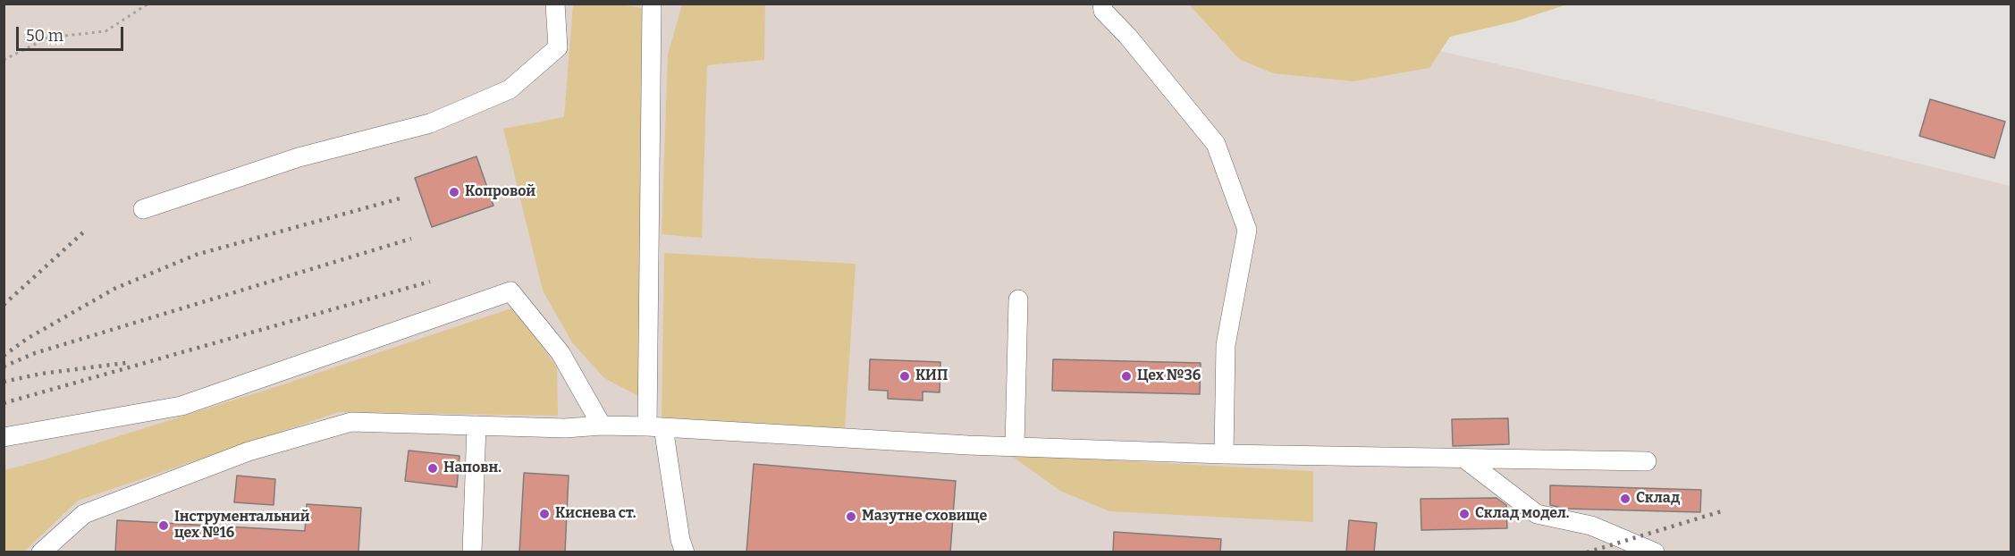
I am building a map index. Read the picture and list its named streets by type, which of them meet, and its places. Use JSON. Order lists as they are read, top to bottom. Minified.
{"places":["Копровой","КИП","Цех №36","Наповн.","Склад","Киснева ст.","Склад модел.","Мазутне сховище","Інструментальний цех №16"],"scale_bar":"50 m"}
